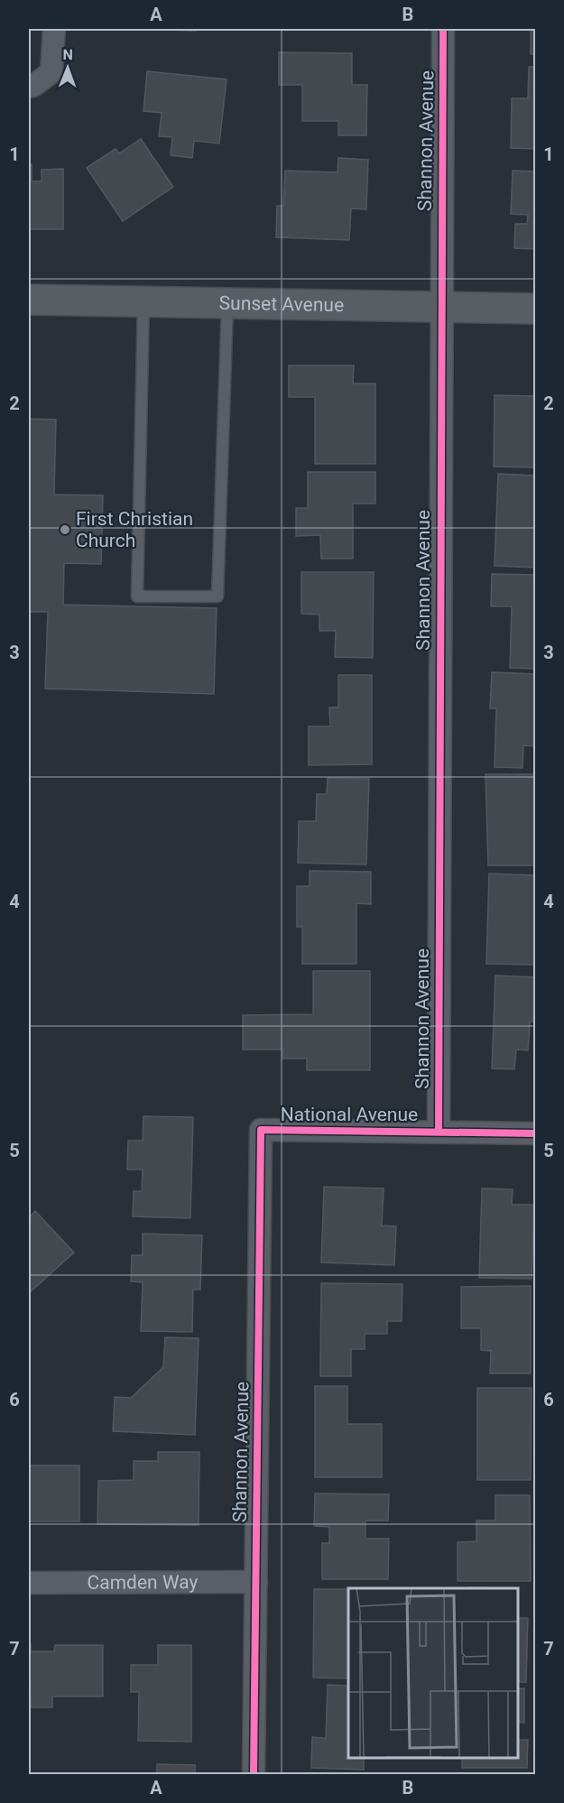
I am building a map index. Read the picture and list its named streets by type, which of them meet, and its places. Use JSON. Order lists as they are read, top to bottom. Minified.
{"streets":{"main road":["Sunset Avenue"],"street":["Shannon Avenue","National Avenue","Camden Way"]},"crossings":[["Shannon Avenue","Sunset Avenue"],["Shannon Avenue","National Avenue"],["Shannon Avenue","Camden Way"]],"places":["First Christian Church"],"north":"top","grid":{"columns":["A","B"],"rows":["1","2","3","4","5","6","7"]}}
